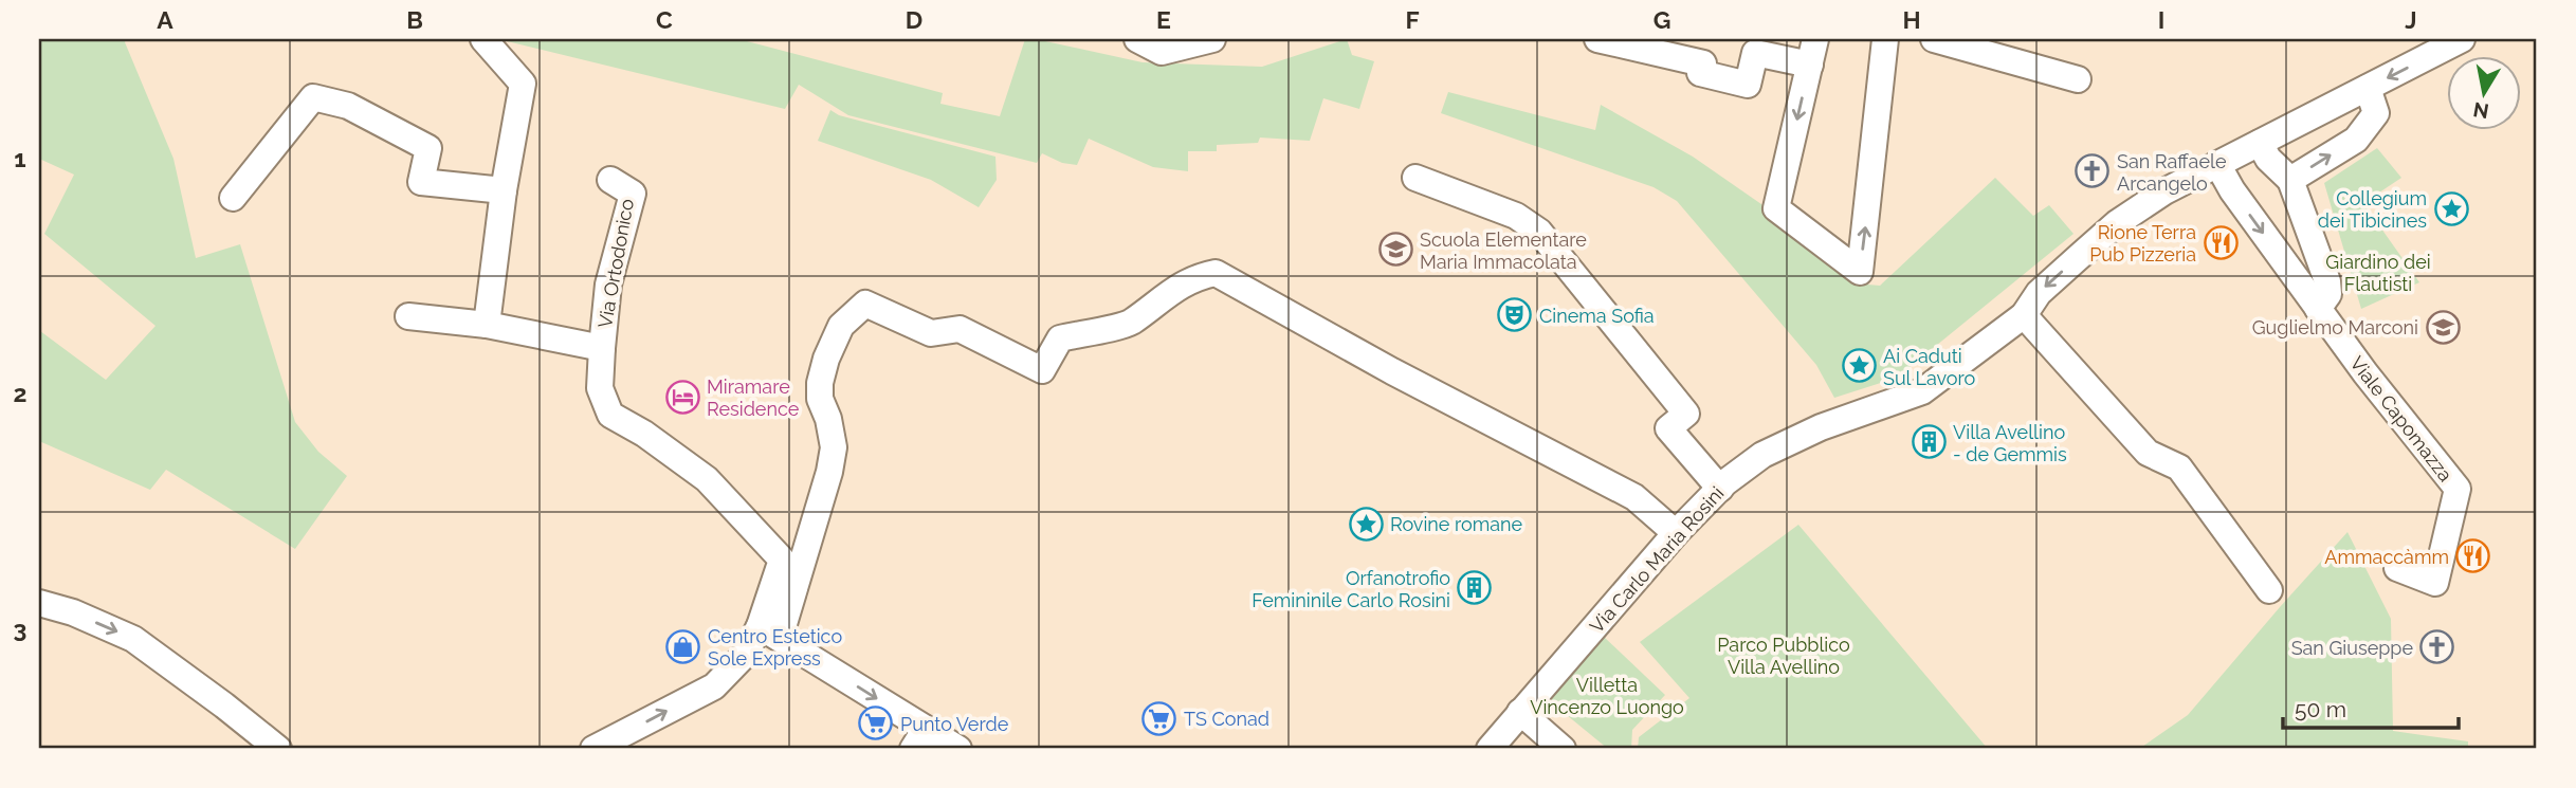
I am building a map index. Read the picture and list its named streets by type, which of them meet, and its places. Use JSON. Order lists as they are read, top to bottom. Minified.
{"streets":{"street":["Via Ortodonico","Viale Capomazza","Via Carlo Maria Rosini"]},"crossings":[["Viale Capomazza","Via Carlo Maria Rosini"]],"parks":["Giardino dei Flautisti","Parco Pubblico Villa Avellino","Villetta Vincenzo Luongo"],"places":{"church":["San Raffaele Arcangelo","San Giuseppe"],"place":["Collegium dei Tibicines","Ai Caduti Sul Lavoro","Rovine romane"],"restaurant":["Rione Terra Pub Pizzeria","Ammaccàmm"],"school or university":["Scuola Elementare Maria Immacolata","Guglielmo Marconi"],"theatre":["Cinema Sofia"],"hotel":["Miramare Residence"],"building":["Villa Avellino - de Gemmis","Orfanotrofio Femininile Carlo Rosini"],"shop":["Centro Estetico Sole Express"],"supermarket":["TS Conad","Punto Verde"]},"scale_bar":"50 m","north":"bottom","grid":{"columns":["A","B","C","D","E","F","G","H","I","J"],"rows":["1","2","3"]}}
